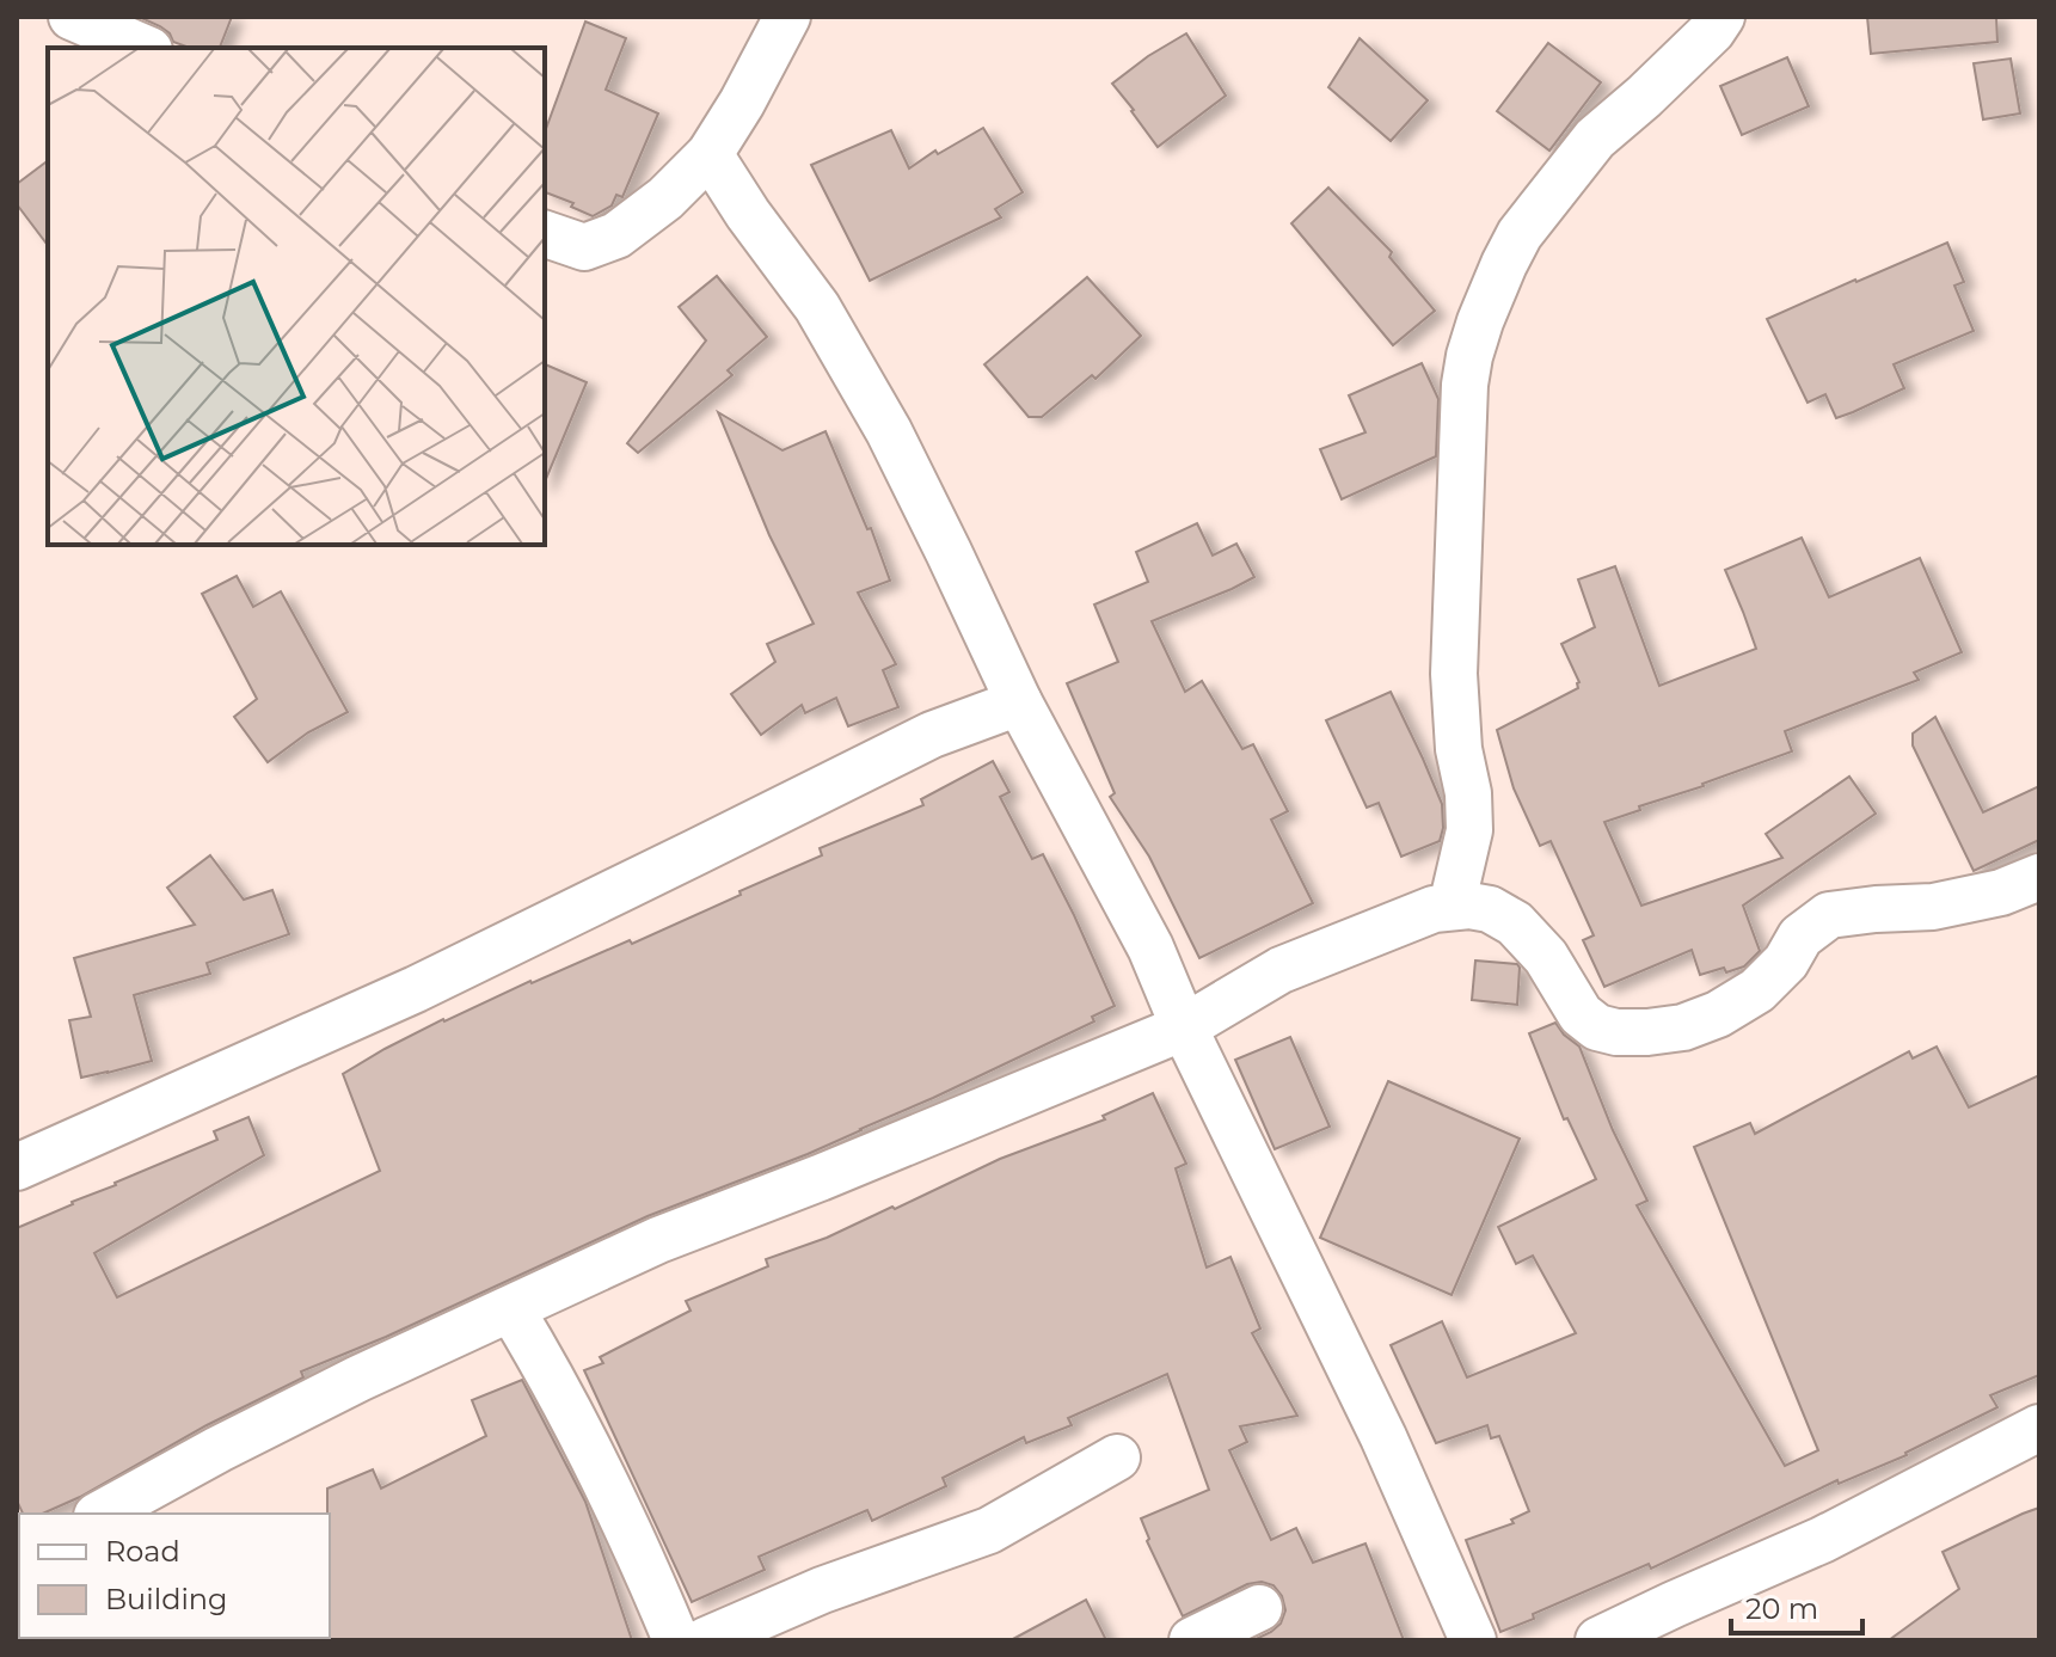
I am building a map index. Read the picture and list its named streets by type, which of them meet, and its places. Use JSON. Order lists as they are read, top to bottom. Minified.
{"legend":["Road","Building"],"scale_bar":"20 m"}
